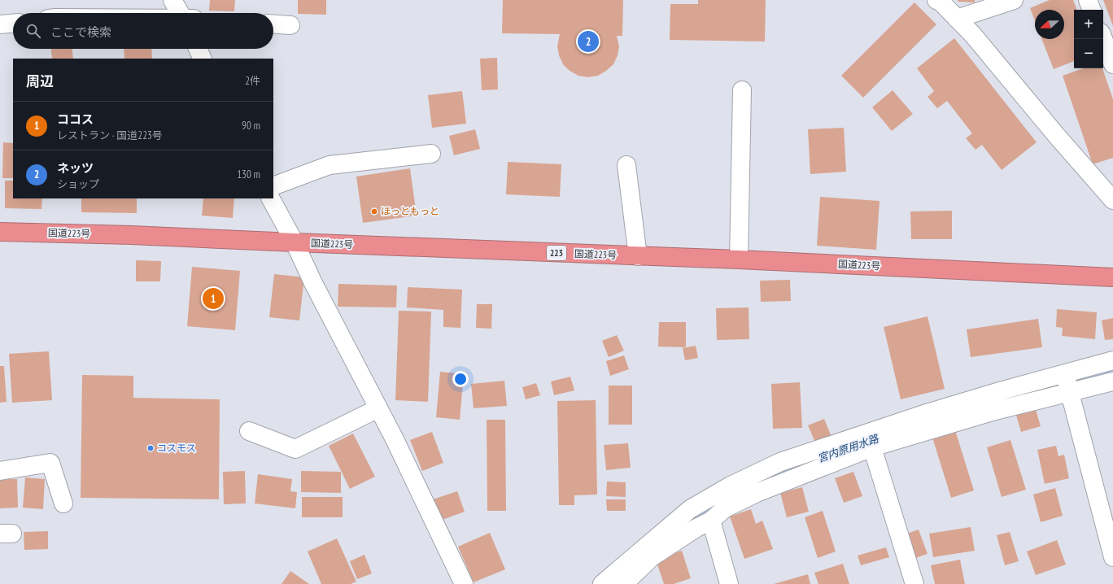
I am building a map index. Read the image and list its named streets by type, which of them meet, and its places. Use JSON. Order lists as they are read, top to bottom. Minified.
{"streets":{"highway":["国道223号","223"]},"water":["宮内原用水路"],"places":["ほっともっと","コスモス"],"north":"left","page":{"map_buttons":["+","−"],"search":"ここで検索","pins":["2","1"],"heading":["周辺","2件"],"list":[{"mark":"1","name":"ココス","note":"レストラン · 国道223号","value":"90 m"},{"mark":"2","name":"ネッツ","note":"ショップ","value":"130 m"}]}}
